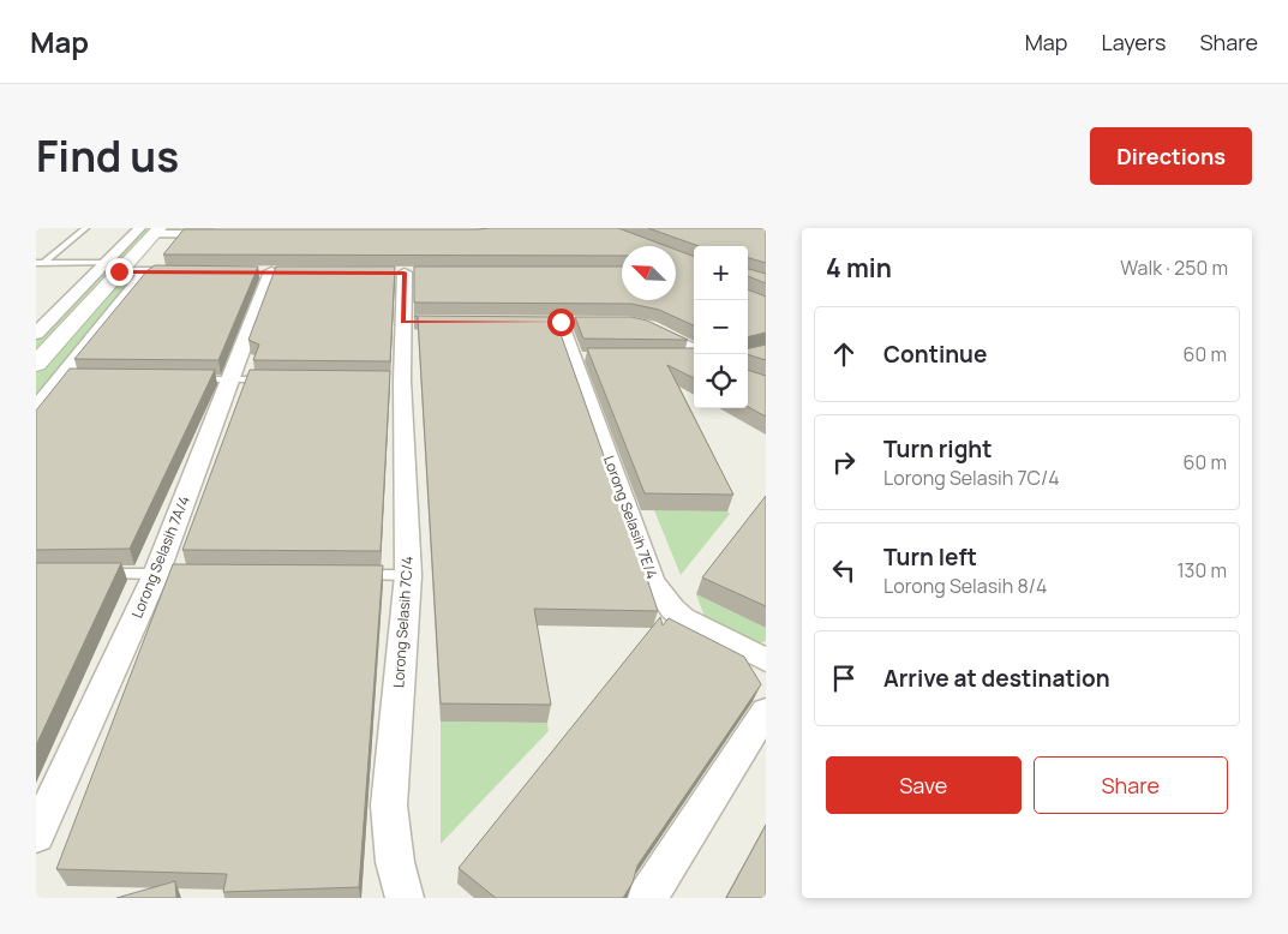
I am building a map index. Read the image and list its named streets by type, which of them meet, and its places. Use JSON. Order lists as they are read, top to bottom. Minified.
{"streets":{"street":["Lorong Selasih 7E/4","Lorong Selasih 7A/4","Lorong Selasih 7C/4"]},"north":"top left","page":{"header":"Map","nav":["Map","Layers","Share"],"title":"Find us","buttons":["Directions",["Save","Share"]],"heading":["4 min","Walk · 250 m"],"map_buttons":["+","−"],"list":[["Continue","60 m"],["Turn right","Lorong Selasih 7C/4","60 m"],["Turn left","Lorong Selasih 8/4","130 m"],"Arrive at destination"]}}
